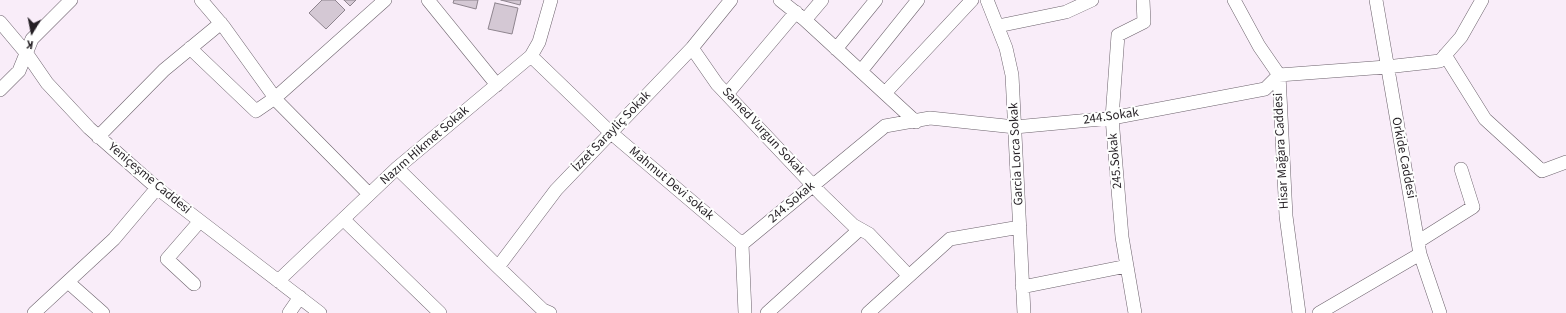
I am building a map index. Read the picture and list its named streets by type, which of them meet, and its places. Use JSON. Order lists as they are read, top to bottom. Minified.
{"streets":{"street":["244.Sokak","İzzet Sarayliç Sokak","Samed Vurgun Sokak","Nazım Hikmet Sokak","Hisar Mağara Caddesi","Garcia Lorca Sokak","Orkide Caddesi","245.Sokak","Yeniçeşme Caddesi","Mahmut Devi sokak"]},"crossings":[["244.Sokak","Samed Vurgun Sokak"],["244.Sokak","Hisar Mağara Caddesi"],["244.Sokak","Garcia Lorca Sokak"],["244.Sokak","245.Sokak"],["244.Sokak","Mahmut Devi sokak"],["İzzet Sarayliç Sokak","Samed Vurgun Sokak"],["İzzet Sarayliç Sokak","Mahmut Devi sokak"],["Nazım Hikmet Sokak","Yeniçeşme Caddesi"],["Nazım Hikmet Sokak","Mahmut Devi sokak"]],"north":"bottom"}
